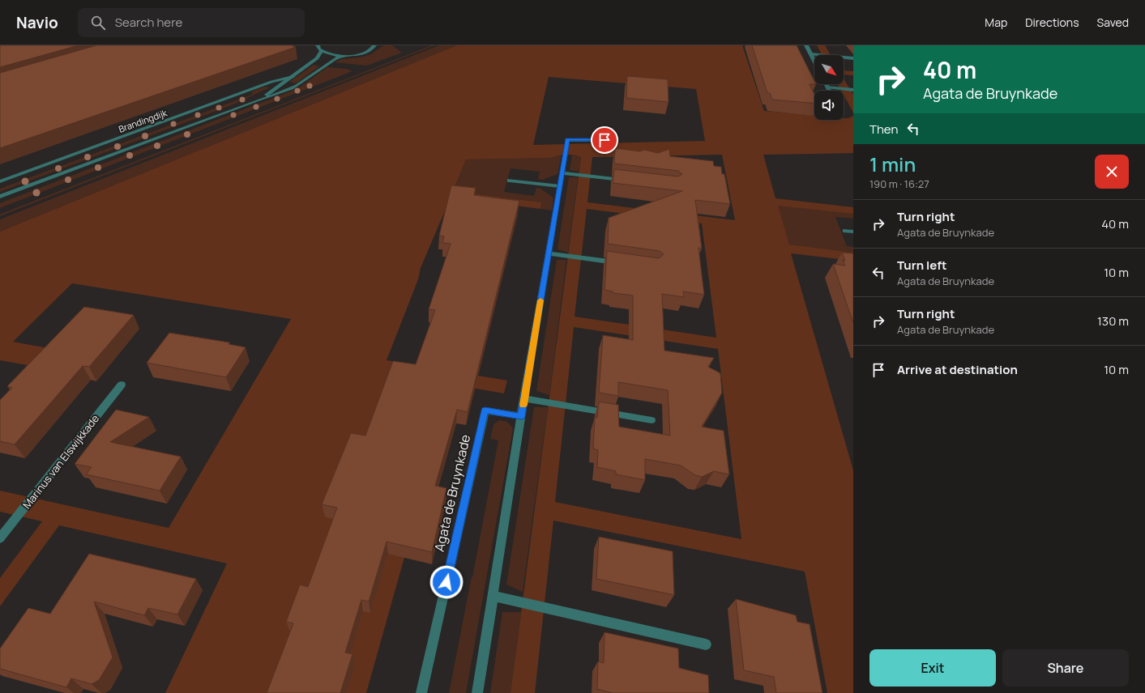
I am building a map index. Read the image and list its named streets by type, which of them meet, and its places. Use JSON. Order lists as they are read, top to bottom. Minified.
{"streets":{"street":["Brandingdijk","Marinus van Elswijkkade","Agata de Bruynkade"]},"north":"bottom right","page":{"header":"Navio","search":"Search here","nav":["Map","Directions","Saved"],"turn":["40 m","Agata de Bruynkade"],"then":"Then","heading":["1 min","190 m · 16:27"],"list":[{"name":"Turn right","note":"Agata de Bruynkade","value":"40 m"},{"name":"Turn left","note":"Agata de Bruynkade","value":"10 m"},{"name":"Turn right","note":"Agata de Bruynkade","value":"130 m"},{"name":"Arrive at destination","value":"10 m"}],"buttons":["Exit","Share"]}}
